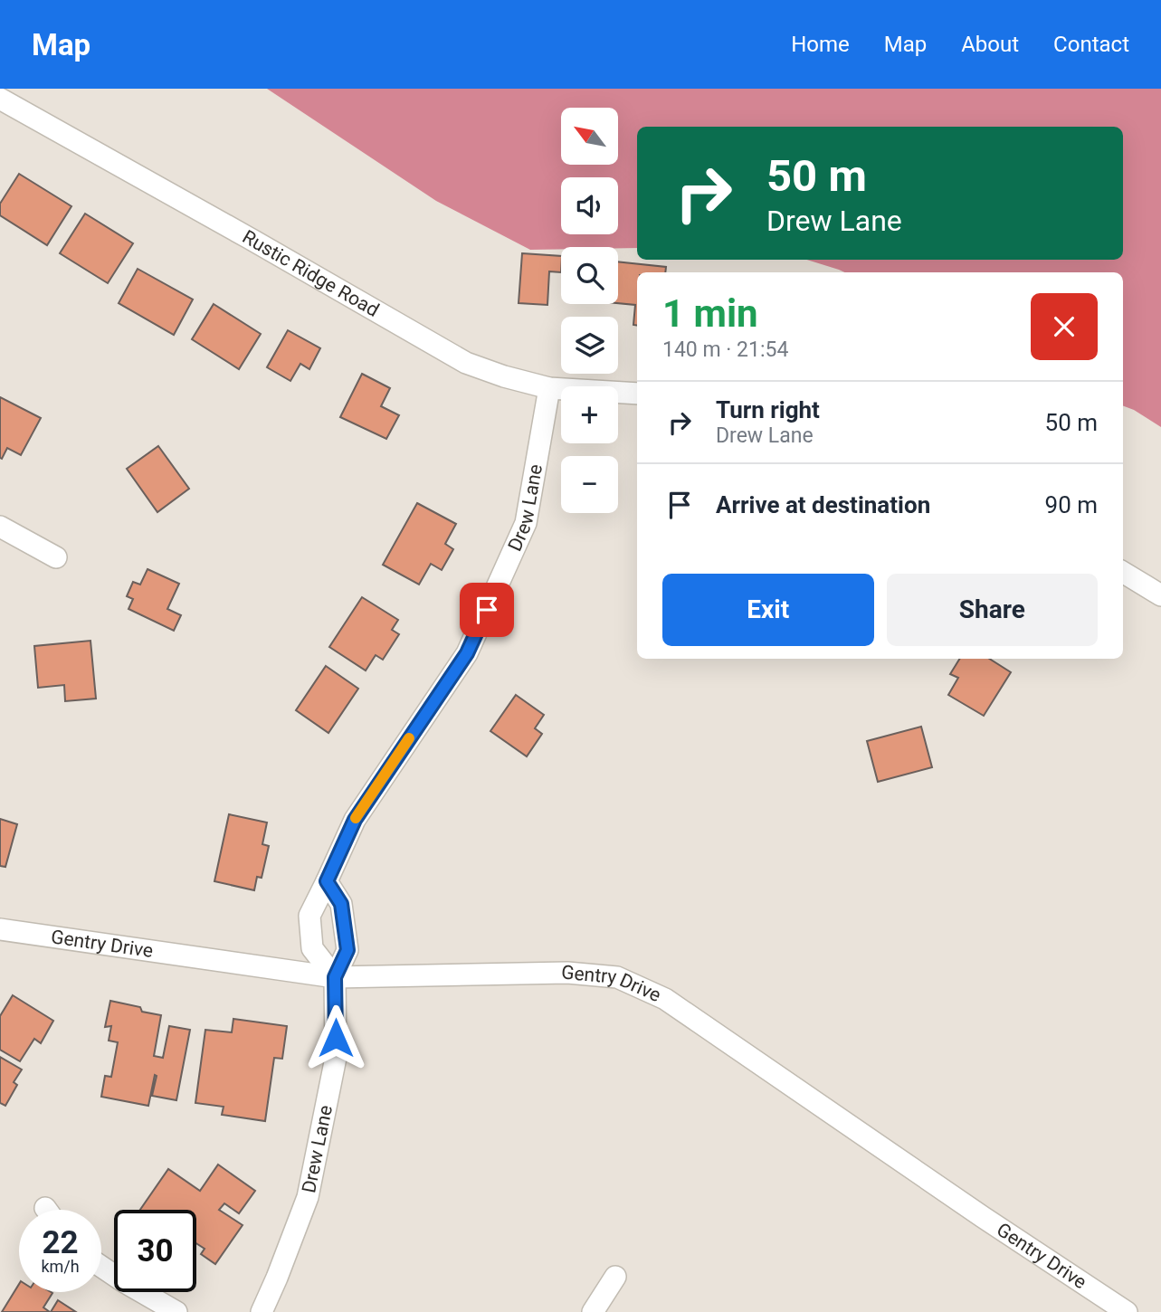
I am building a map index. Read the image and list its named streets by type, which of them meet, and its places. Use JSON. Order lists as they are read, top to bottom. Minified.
{"streets":{"street":["Rustic Ridge Road","Drew Lane","Gentry Drive"]},"crossings":[["Rustic Ridge Road","Drew Lane"],["Drew Lane","Gentry Drive"]],"north":"top left","page":{"header":"Map","nav":["Home","Map","About","Contact"],"map_buttons":["+","−"],"turn":["50 m","Drew Lane"],"heading":["1 min","140 m · 21:54"],"list":[{"name":"Turn right","note":"Drew Lane","value":"50 m"},{"name":"Arrive at destination","value":"90 m"}],"buttons":["Exit","Share"],"speed":"22 km/h","limit":"30"}}
